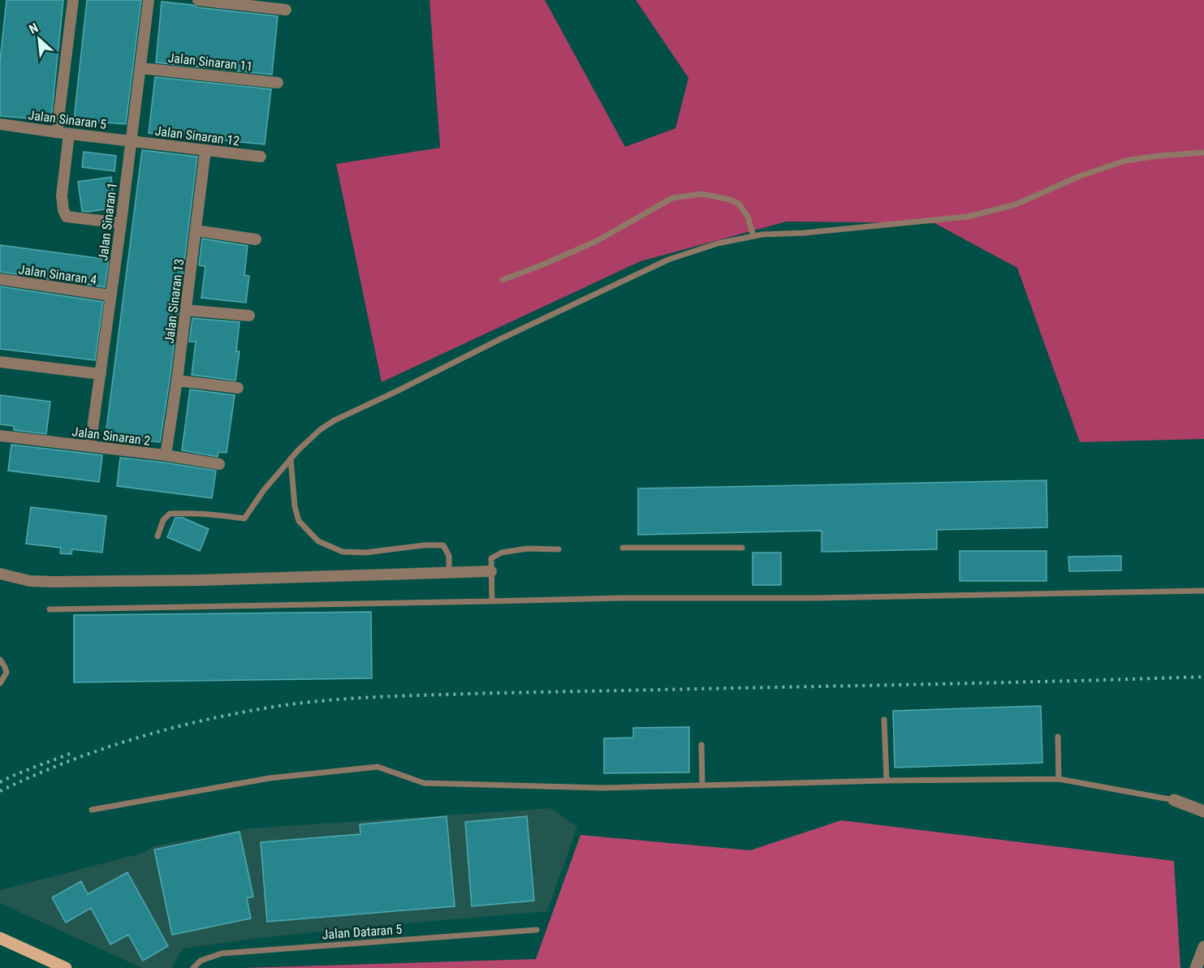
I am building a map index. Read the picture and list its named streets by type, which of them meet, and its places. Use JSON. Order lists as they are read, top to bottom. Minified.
{"streets":{"street":["Jalan Sinaran 11","Jalan Sinaran 5","Jalan Sinaran 12","Jalan Sinaran 1","Jalan Sinaran 4","Jalan Sinaran 13","Jalan Sinaran 2"],"lane":["Jalan Dataran 5"]},"crossings":[["Jalan Sinaran 11","Jalan Sinaran 1"],["Jalan Sinaran 5","Jalan Sinaran 12"],["Jalan Sinaran 5","Jalan Sinaran 1"],["Jalan Sinaran 12","Jalan Sinaran 1"],["Jalan Sinaran 12","Jalan Sinaran 13"],["Jalan Sinaran 1","Jalan Sinaran 4"],["Jalan Sinaran 1","Jalan Sinaran 2"],["Jalan Sinaran 13","Jalan Sinaran 2"]],"north":"top left"}
